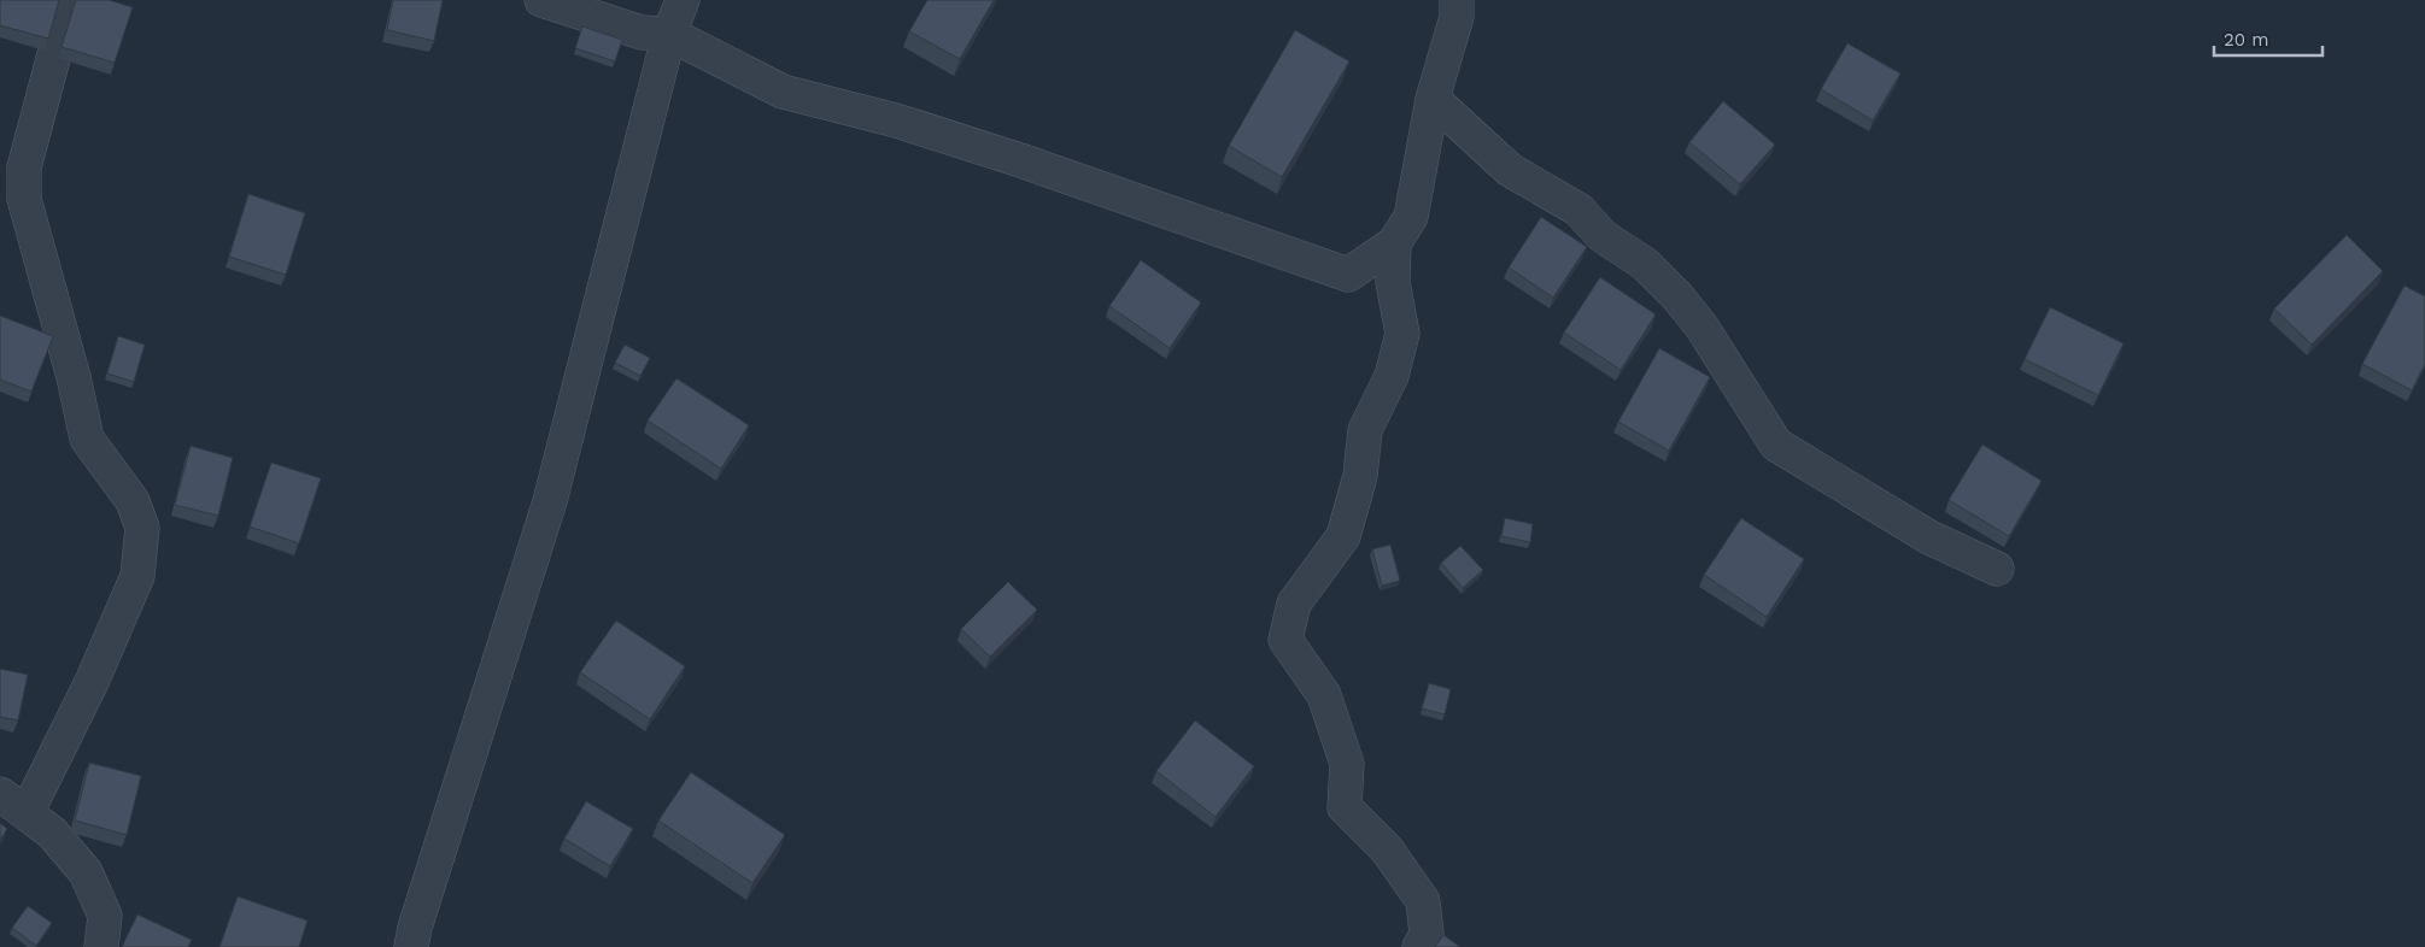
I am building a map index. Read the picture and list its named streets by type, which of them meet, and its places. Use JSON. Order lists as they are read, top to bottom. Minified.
{"scale_bar":"20 m"}
